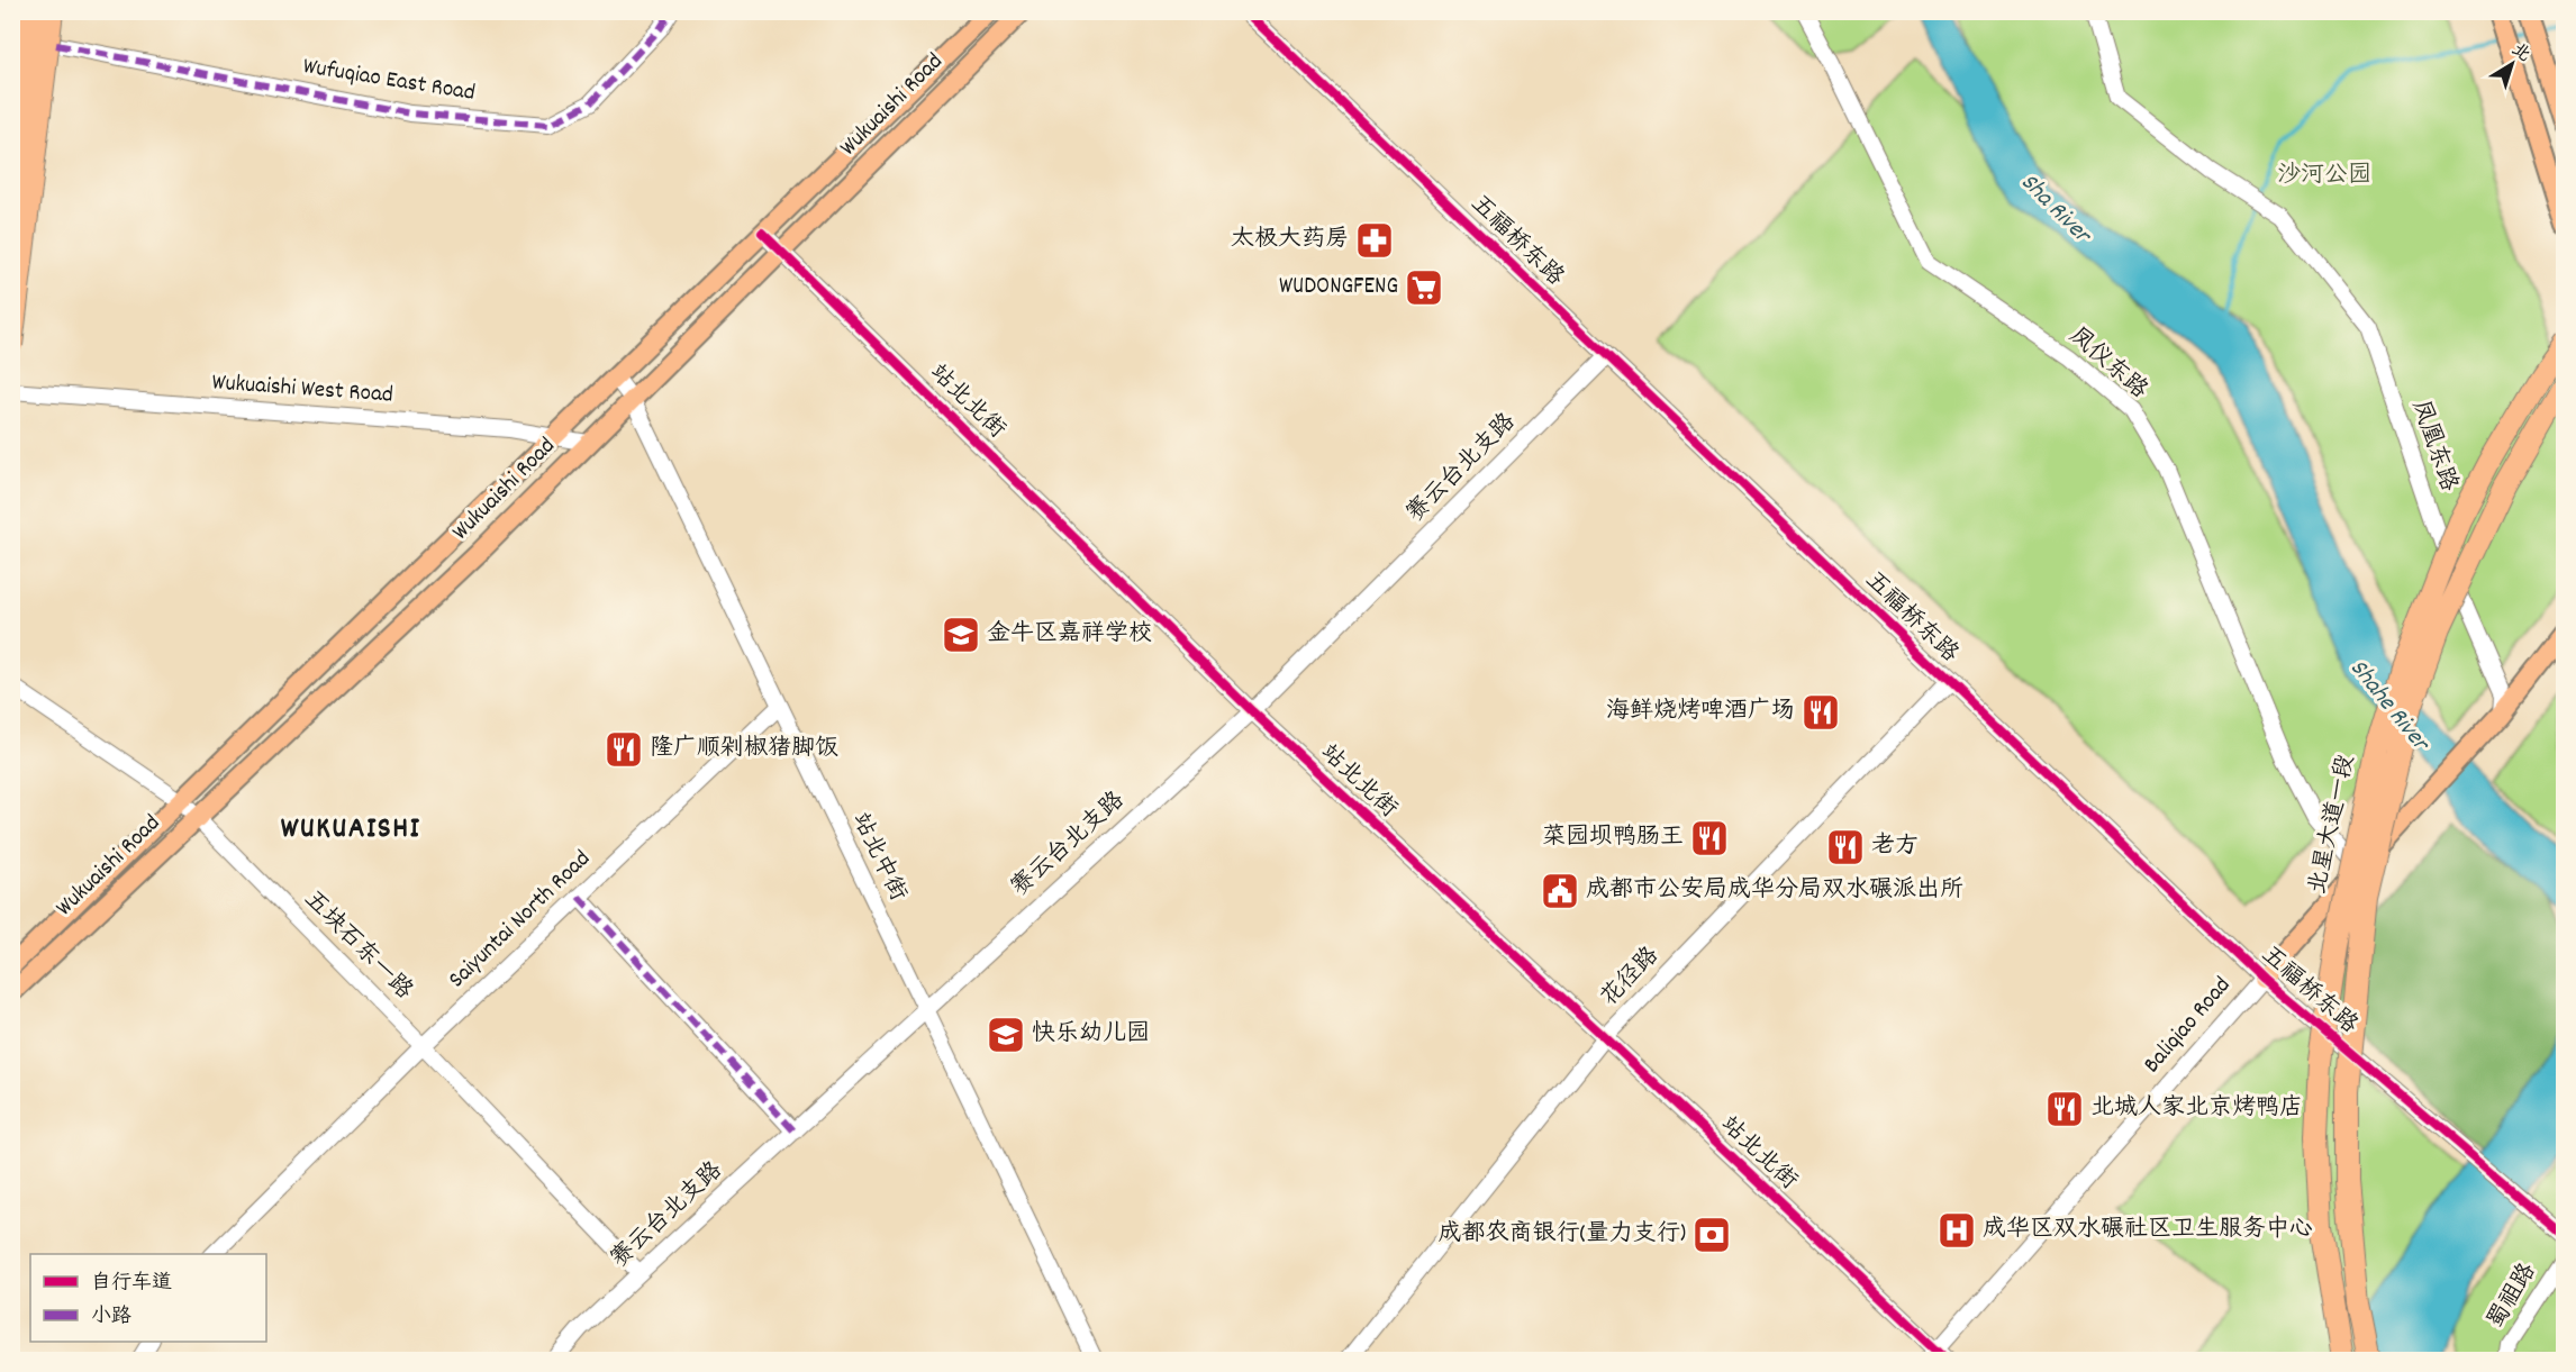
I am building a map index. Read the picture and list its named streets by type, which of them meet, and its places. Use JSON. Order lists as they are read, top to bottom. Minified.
{"streets":{"highway":["北星大道一段"],"main road":["Wukuaishi Road","Baliqiao Road"],"street":["Wufuqiao East Road","五福桥东路","凤仪东路","Wukuaishi West Road","站北北街","凤凰东路","赛云台北支路","站北中街","Saiyuntai North Road","五块石东一路","花径路","蜀祖路"]},"crossings":[["Wukuaishi Road","Wukuaishi West Road"],["Wukuaishi Road","站北北街"],["Wukuaishi Road","站北中街"],["Wukuaishi Road","五块石东一路"],["五福桥东路","赛云台北支路"],["五福桥东路","花径路"],["五福桥东路","Baliqiao Road"],["凤仪东路","Baliqiao Road"],["站北北街","赛云台北支路"],["站北北街","花径路"],["站北北街","Baliqiao Road"],["凤凰东路","Baliqiao Road"],["赛云台北支路","站北中街"],["赛云台北支路","五块石东一路"],["站北中街","Saiyuntai North Road"],["Saiyuntai North Road","五块石东一路"]],"districts":["WUKUAISHI"],"water":["Sha River","Shahe River"],"parks":["沙河公园"],"places":{"pharmacy":["太极大药房"],"supermarket":["WUDONGFENG"],"school or university":["金牛区嘉祥学校","快乐幼儿园"],"restaurant":["海鲜烧烤啤酒广场","隆广顺剁椒猪脚饭","菜园坝鸭肠王","老方","北城人家北京烤鸭店"],"public building":["成都市公安局成华分局双水碾派出所"],"hospital":["成华区双水碾社区卫生服务中心"],"bank":["成都农商银行(量力支行)"]},"legend":["自行车道","小路"],"north":"top right"}
